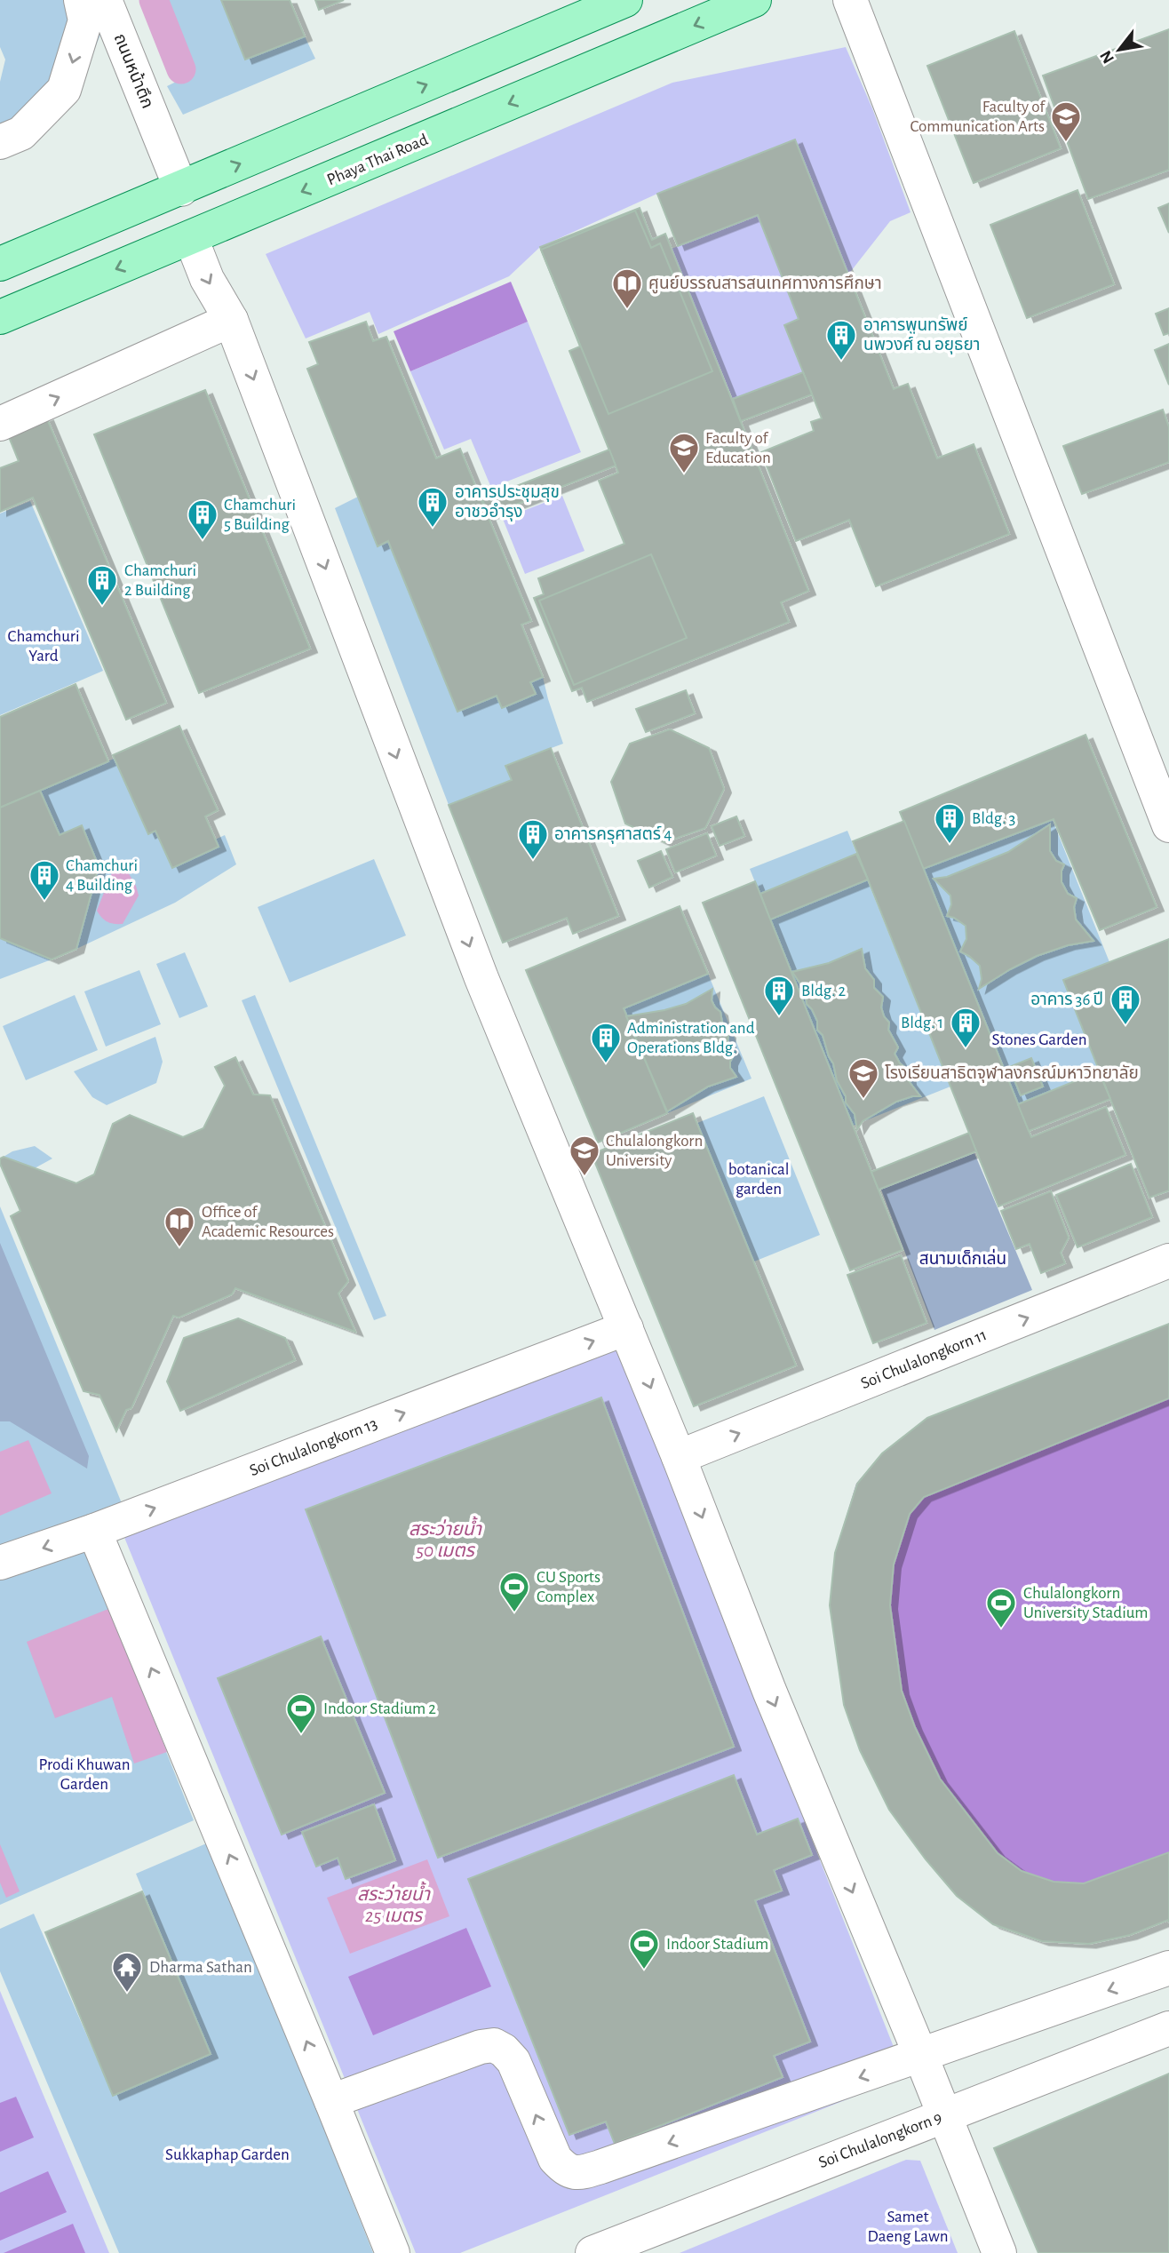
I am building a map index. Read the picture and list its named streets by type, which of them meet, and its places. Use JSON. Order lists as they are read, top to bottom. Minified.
{"streets":{"main road":["Phaya Thai Road"],"street":["ถนนหน้าตึก","Soi Chulalongkorn 11","Soi Chulalongkorn 13","Soi Chulalongkorn 9"]},"one_way":["Soi Chulalongkorn 11"],"water":["สระว่ายน้ำ 50 เมตร","สระว่ายน้ำ 25 เมตร"],"parks":["Chamchuri Yard","Stones Garden","botanical garden","สนามเด็กเล่น","Prodi Khuwan Garden","Sukkaphap Garden","Samet Daeng Lawn"],"places":{"school or university":["Faculty of Communication Arts","Faculty of Education","โรงเรียนสาธิตจุฬาลงกรณ์มหาวิทยาลัย","Chulalongkorn University"],"library":["ศูนย์บรรณสารสนเทศทางการศึกษา","Office of Academic Resources"],"building":["อาคารพูนทรัพย์ นพวงศ์ ณ อยุธยา","อาคารประชุมสุข อาชวอำรุง","Chamchuri 5 Building","Chamchuri 2 Building","Bldg. 3","อาคารครุศาสตร์ 4","Chamchuri 4 Building","Bldg. 2","อาคาร 36 ปี","Bldg. 1","Administration and Operations Bldg."],"sports":["CU Sports Complex","Chulalongkorn University Stadium","Indoor Stadium 2","Indoor Stadium"],"temple":["Dharma Sathan"]},"north":"bottom left"}
